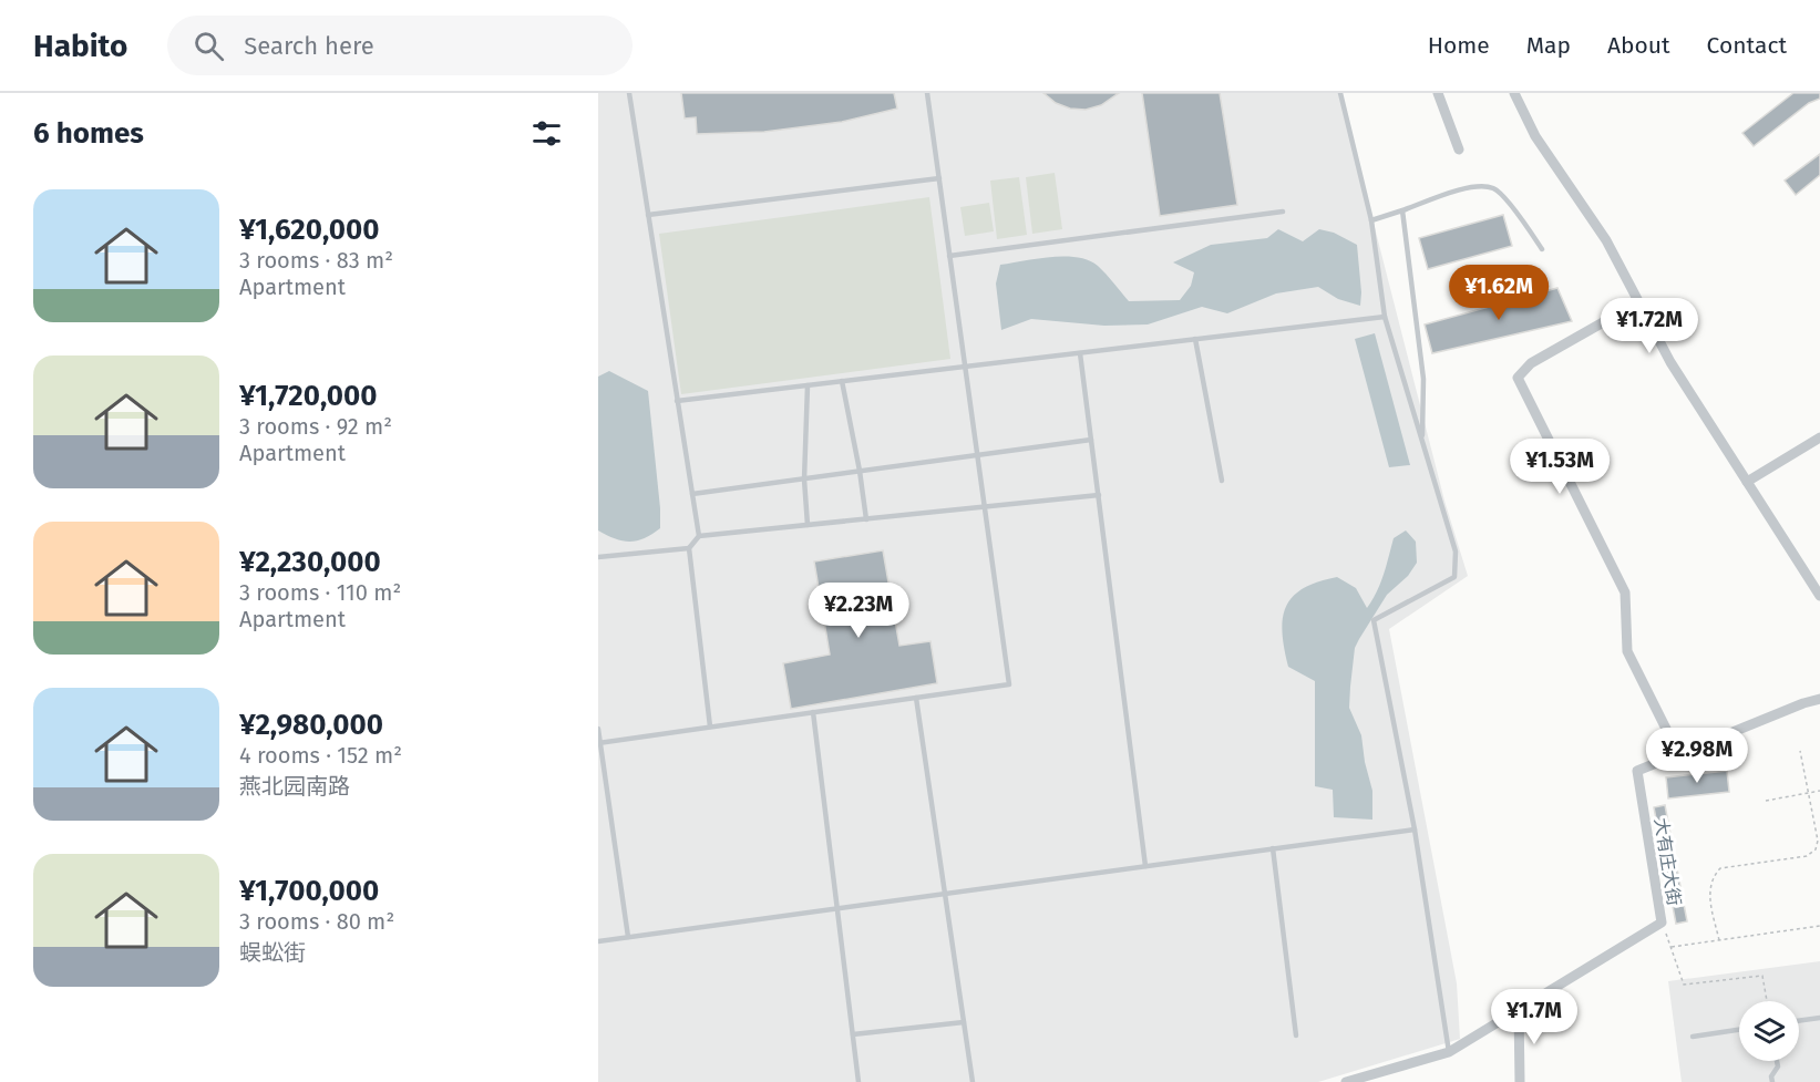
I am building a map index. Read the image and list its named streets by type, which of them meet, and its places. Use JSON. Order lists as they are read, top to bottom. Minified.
{"streets":{"street":["大有庄大街"]},"page":{"header":"Habito","search":"Search here","nav":["Home","Map","About","Contact"],"heading":"6 homes","list":[{"name":"¥1,620,000","note":"3 rooms · 83 m² · Apartment"},{"name":"¥1,720,000","note":"3 rooms · 92 m² · Apartment"},{"name":"¥2,230,000","note":"3 rooms · 110 m² · Apartment"},{"name":"¥2,980,000","note":"4 rooms · 152 m² · 燕北园南路"},{"name":"¥1,700,000","note":"3 rooms · 80 m² · 蜈蚣街"}],"price":["¥1.62M","¥1.72M","¥1.53M","¥2.23M","¥2.98M","¥1.7M"]}}
